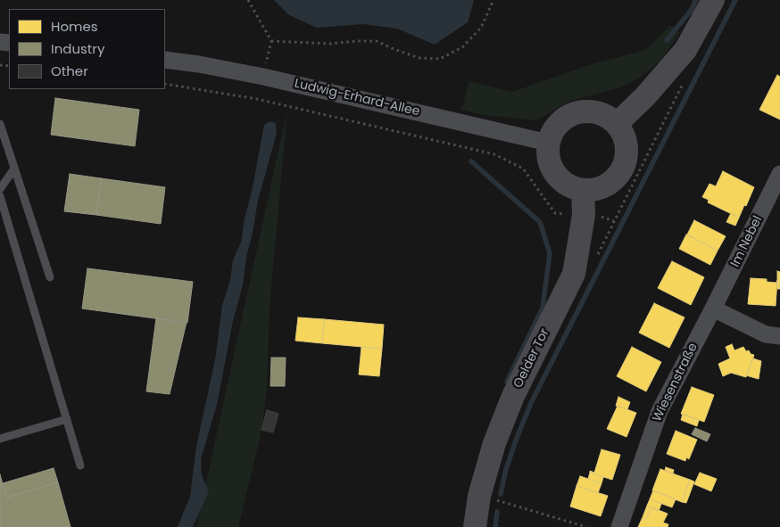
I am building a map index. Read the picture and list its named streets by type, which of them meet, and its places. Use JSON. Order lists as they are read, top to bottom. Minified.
{"streets":{"main road":["Oelder Tor"],"street":["Ludwig-Erhard-Allee","Im Nebel","Wiesenstraße"]},"crossings":[["Ludwig-Erhard-Allee","Oelder Tor"],["Im Nebel","Wiesenstraße"]],"legend":["Homes","Industry","Other"]}
